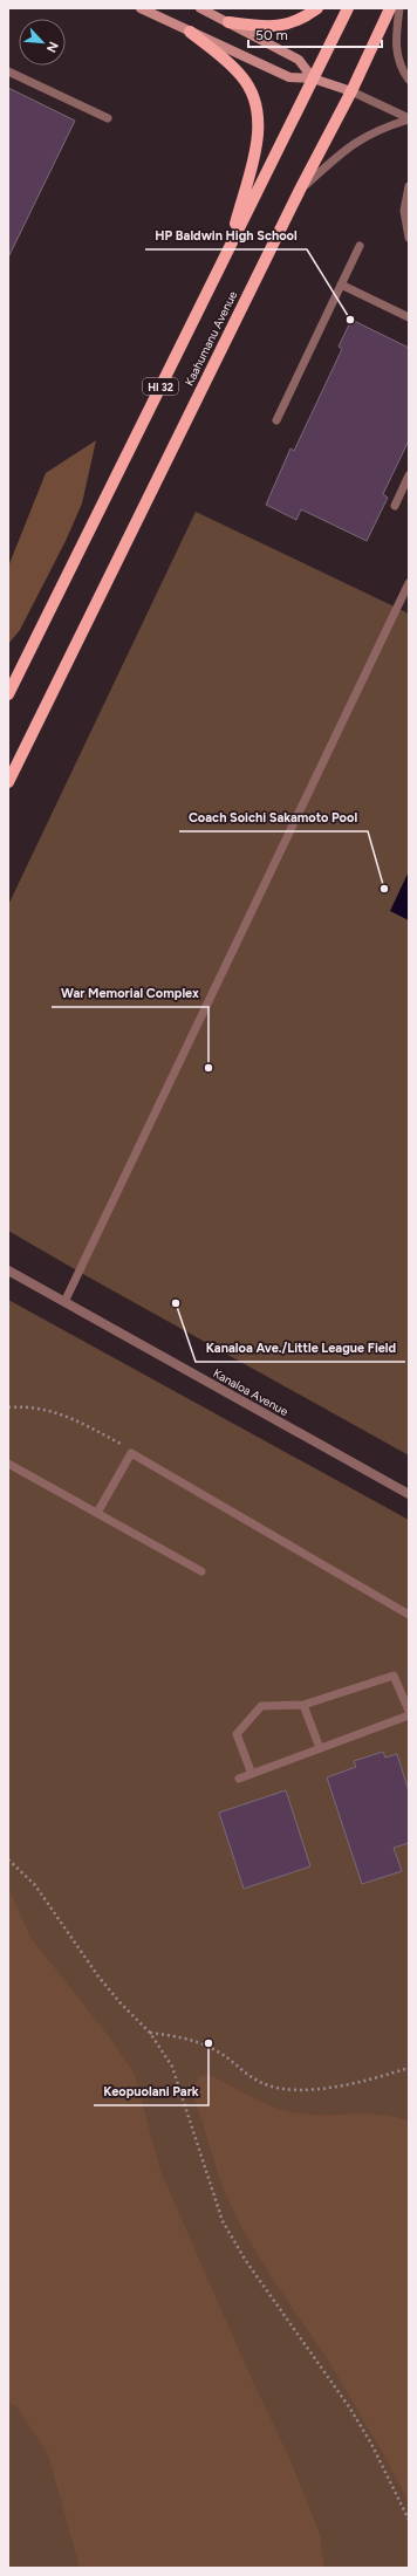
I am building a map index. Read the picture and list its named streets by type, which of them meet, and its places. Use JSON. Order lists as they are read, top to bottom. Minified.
{"streets":{"main road":["Kaahumanu Avenue","HI 32"],"street":["Kanaloa Avenue"]},"places":["HP Baldwin High School","Coach Soichi Sakamoto Pool","War Memorial Complex","Kanaloa Ave./Little League Field","Keopuolani Park"],"scale_bar":"50 m","north":"bottom right"}
